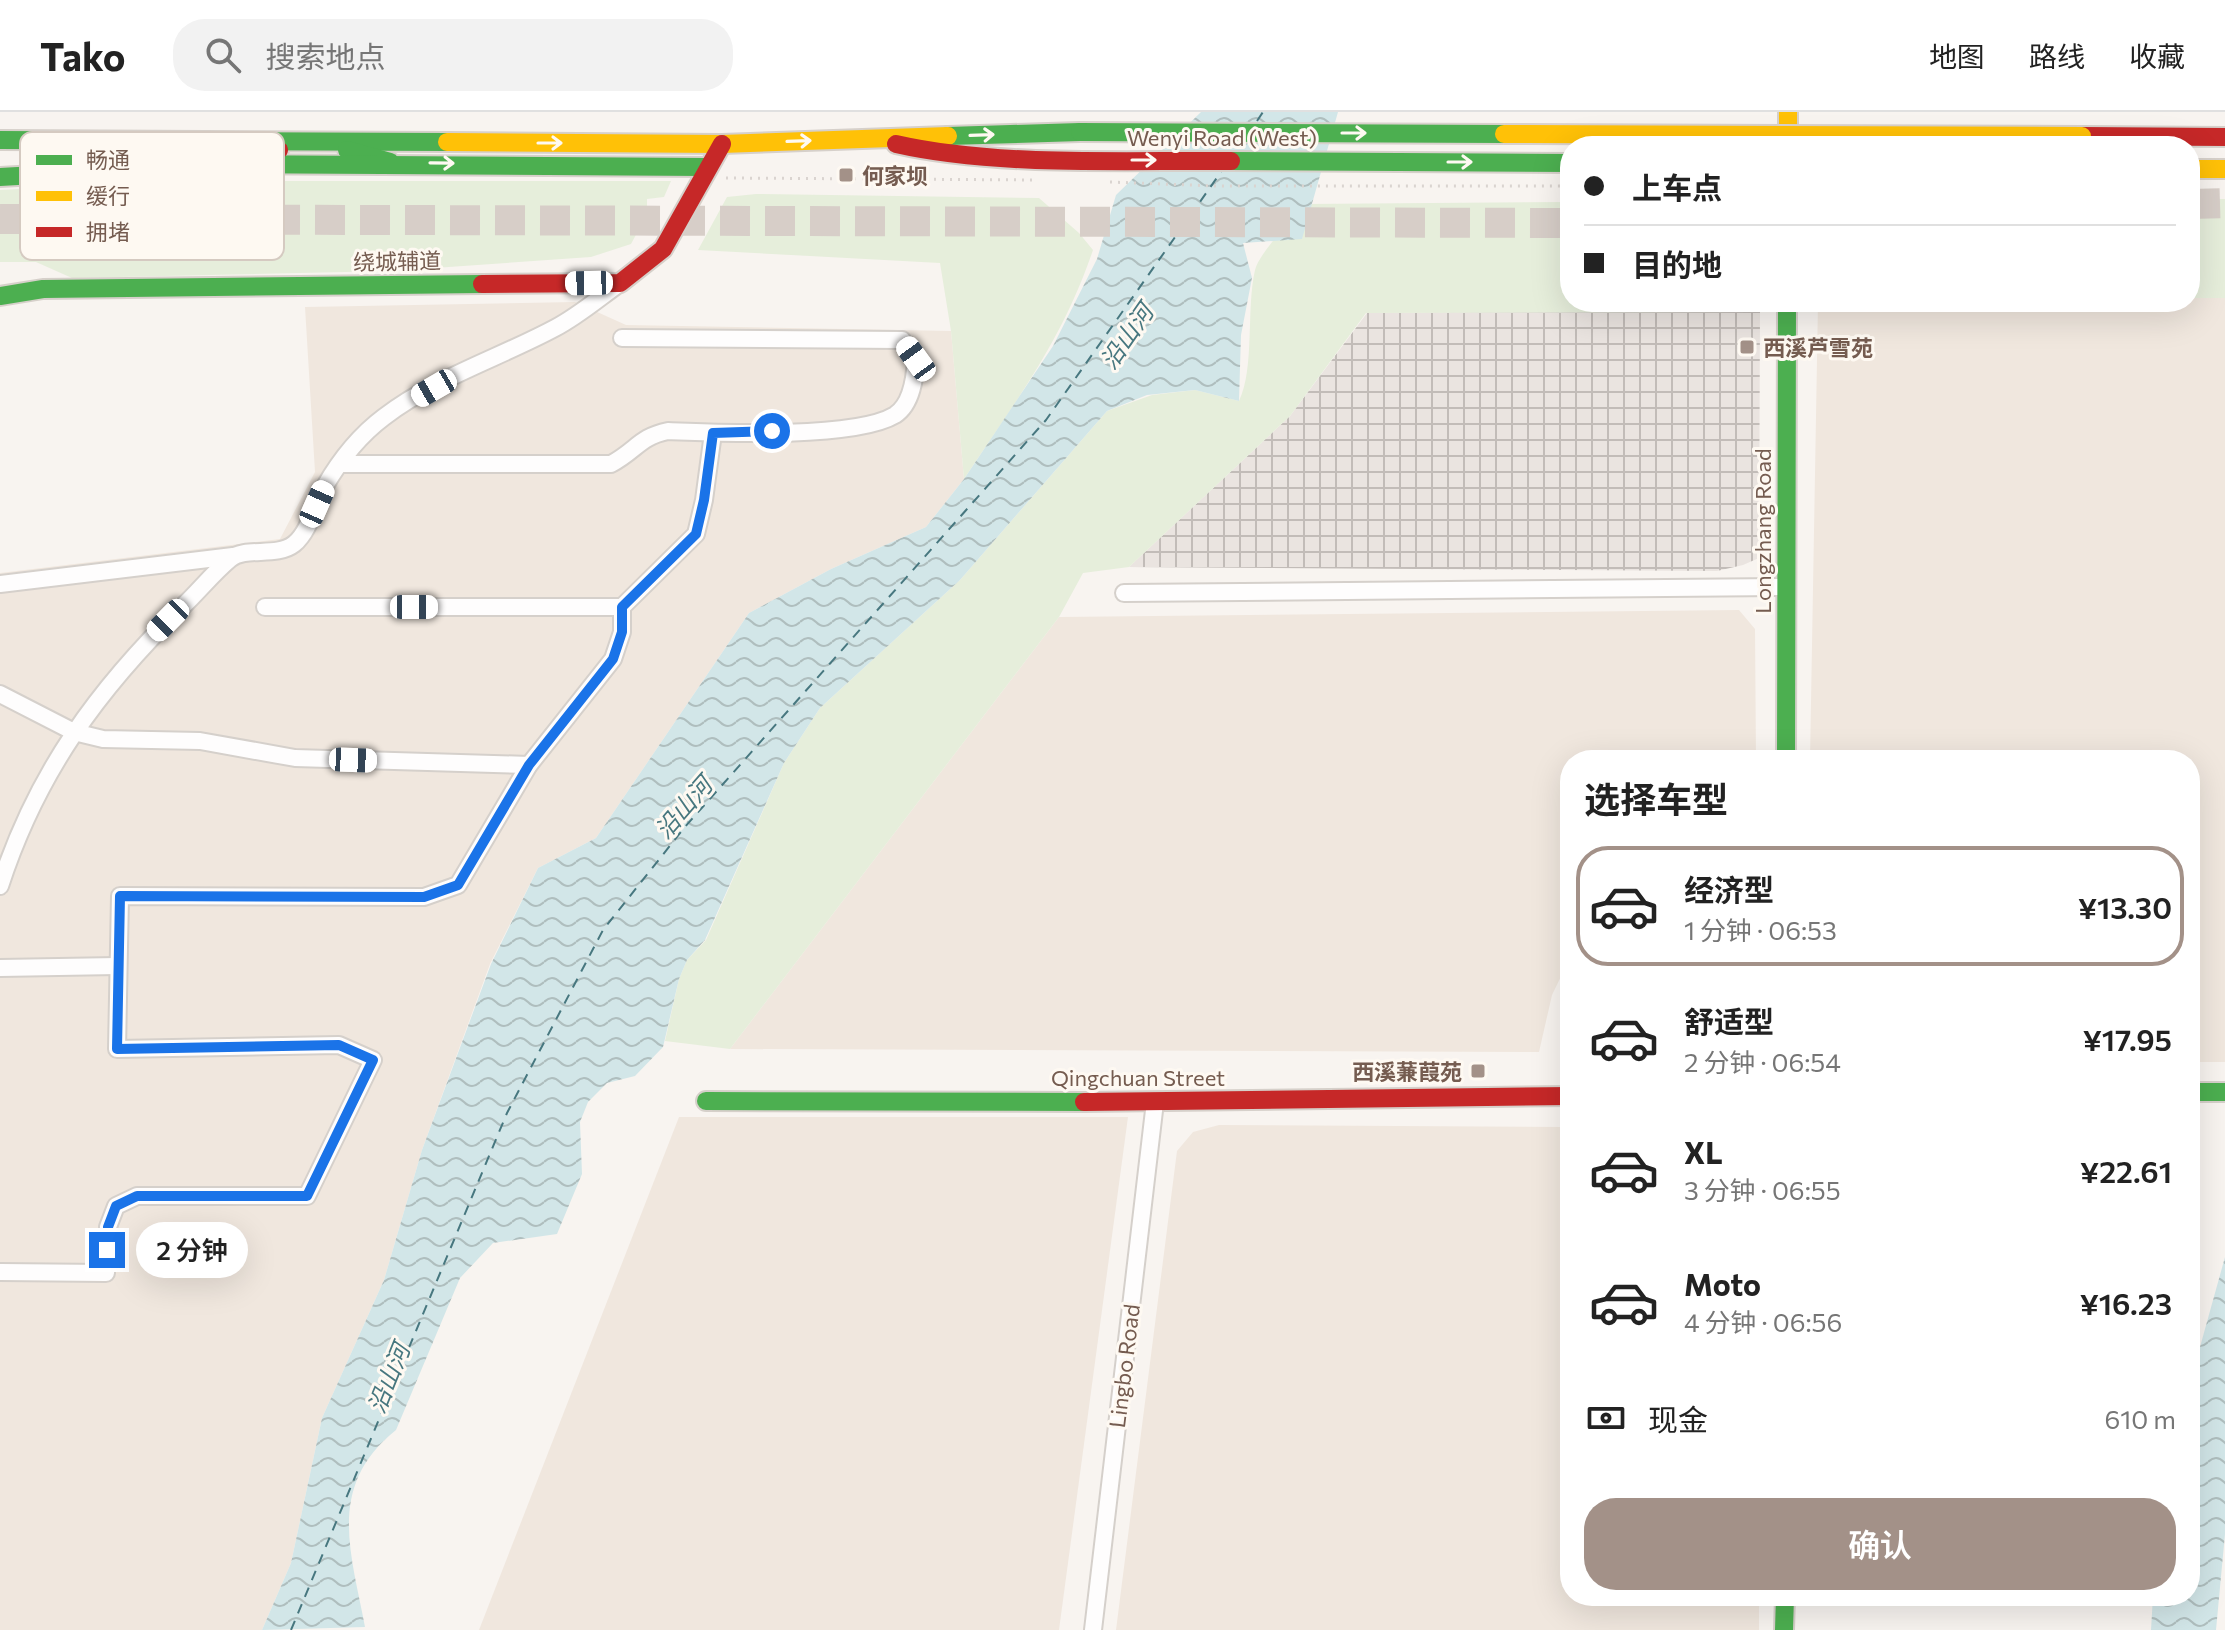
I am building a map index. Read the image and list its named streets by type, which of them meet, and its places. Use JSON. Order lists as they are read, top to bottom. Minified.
{"streets":{"main road":["Wenyi Road (West)","绕城辅道","Longzhang Road","Qingchuan Street"],"street":["Lingbo Road"]},"crossings":[["Qingchuan Street","Lingbo Road"]],"one_way":["Wenyi Road (West)"],"water":["沿山河"],"places":{"transit":["何家坝","西溪芦雪苑","西溪蒹葭苑"]},"legend":["畅通","缓行","拥堵"],"page":{"header":"Tako","search":"搜索地点","nav":["地图","路线","收藏"],"banner":["上车点","目的地"],"heading":"选择车型","list":[{"name":"经济型","note":"1 分钟 · 06:53","value":"¥13.30"},{"name":"舒适型","note":"2 分钟 · 06:54","value":"¥17.95"},{"name":"XL","note":"3 分钟 · 06:55","value":"¥22.61"},{"name":"Moto","note":"4 分钟 · 06:56","value":"¥16.23"}],"bubble":"2 分钟","pay":["现金","610 m"],"buttons":"确认"}}
